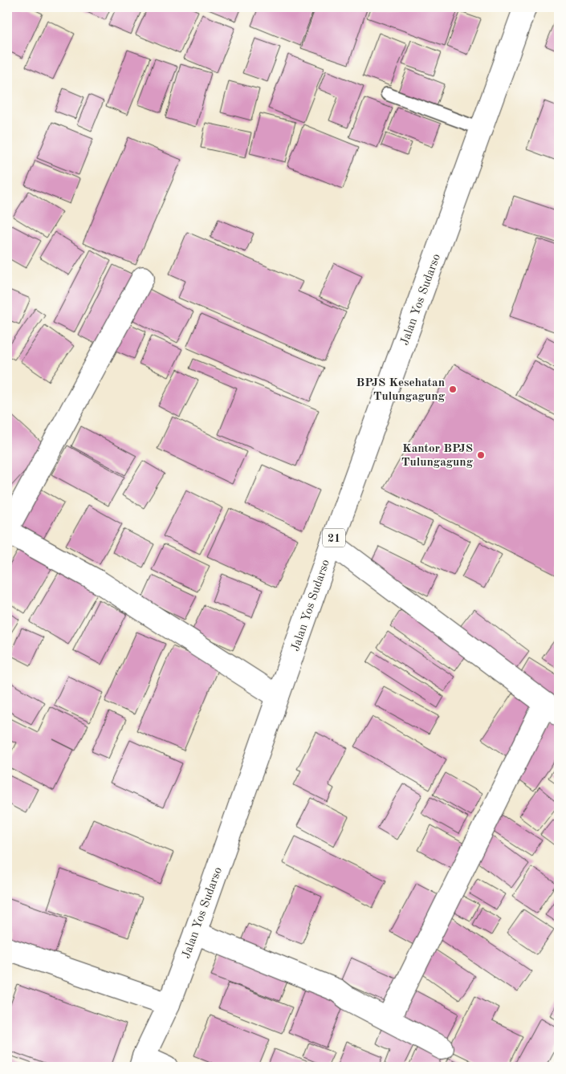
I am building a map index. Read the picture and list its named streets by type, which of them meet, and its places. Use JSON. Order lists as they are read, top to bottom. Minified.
{"streets":{"main road":["Jalan Yos Sudarso","21"]},"places":["BPJS Kesehatan Tulungagung","Kantor BPJS Tulungagung"]}
